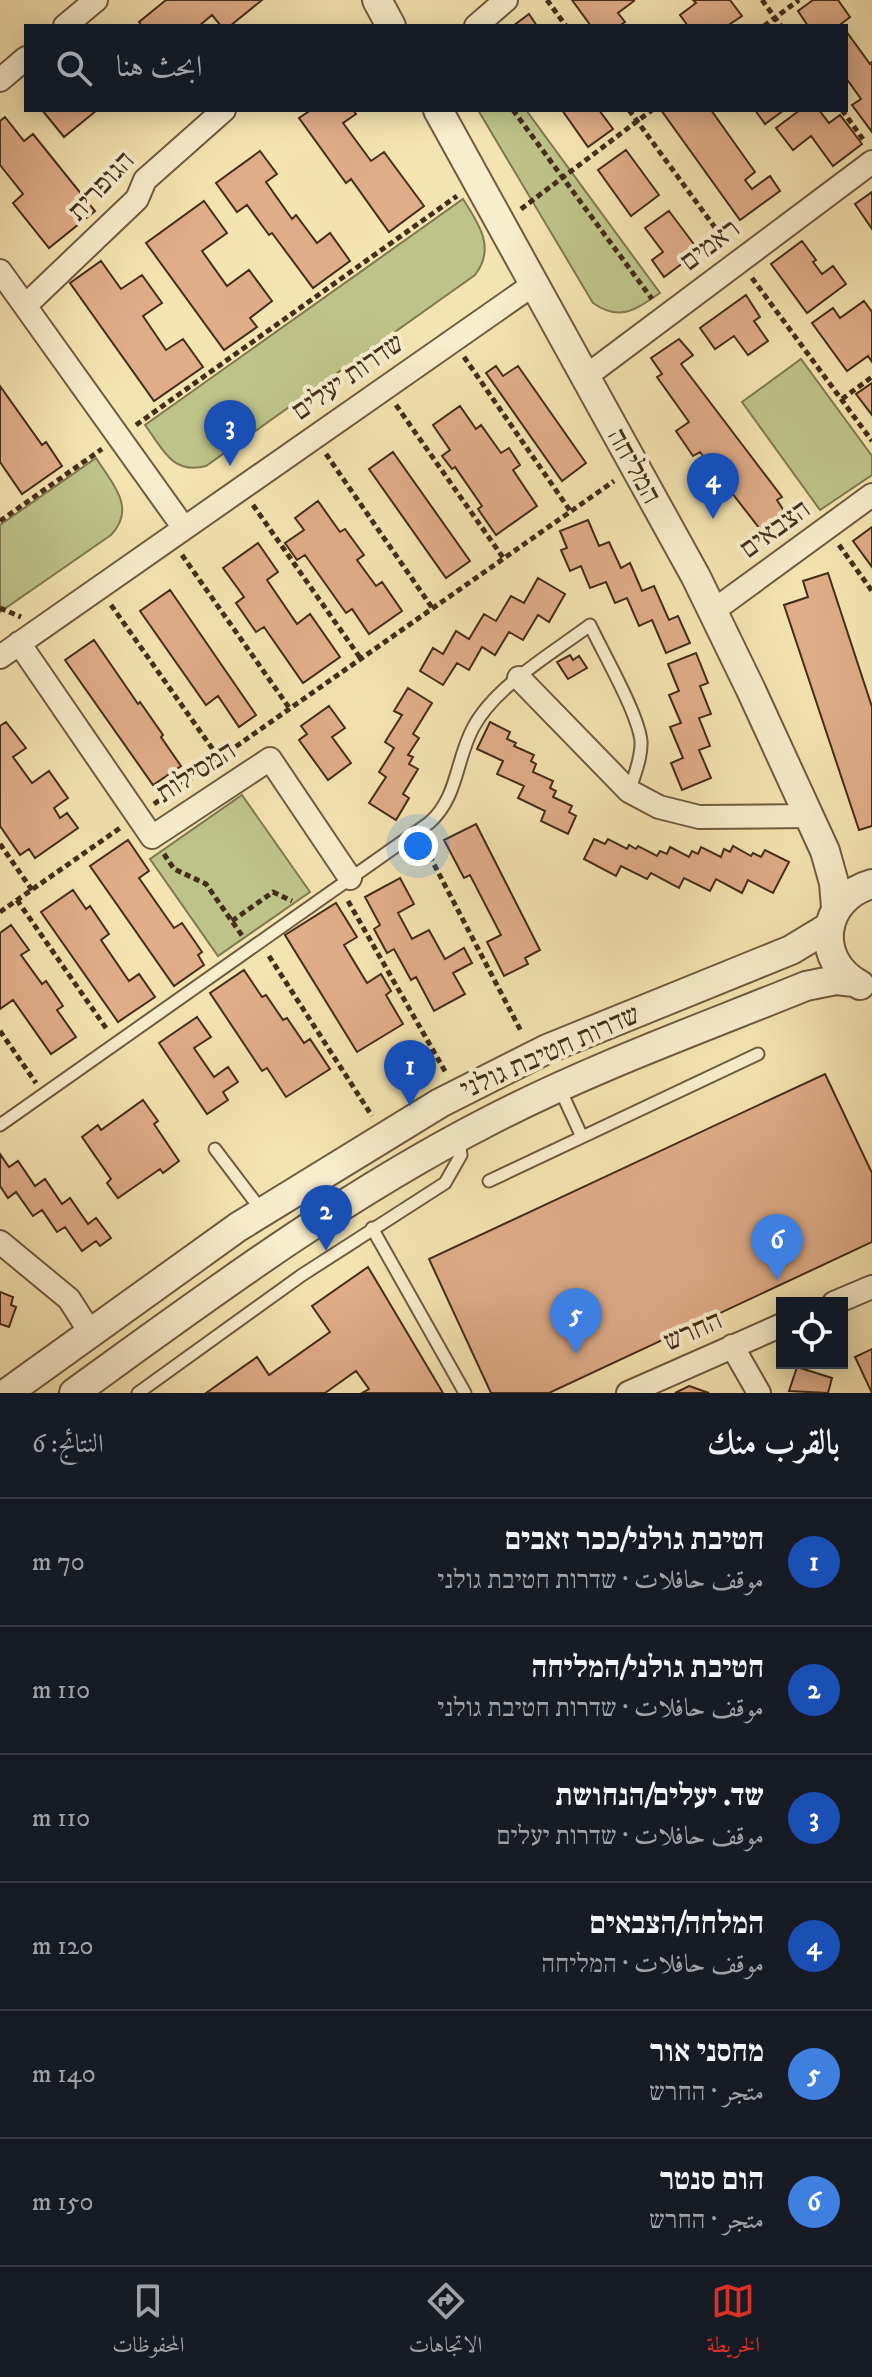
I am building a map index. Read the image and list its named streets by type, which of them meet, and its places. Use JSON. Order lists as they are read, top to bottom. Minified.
{"streets":{"street":["הגופרית","ראמים","שדרות יעלים","המליחה","הצבאים","המסילות","שדרות חטיבת גולני","החרש"]},"crossings":[["ראמים","המליחה"],["שדרות יעלים","המליחה"],["שדרות יעלים","המסילות"],["המליחה","הצבאים"],["המליחה","שדרות חטיבת גולני"]],"page":{"search":"ابحث هنا","pins":["3","4","1","2","6","5"],"heading":["بالقرب منك","النتائج: 6"],"list":[{"mark":"1","name":"חטיבת גולני/ככר זאבים","note":"موقف حافلات · שדרות חטיבת גולני","value":"70 m"},{"mark":"2","name":"חטיבת גולני/המליחה","note":"موقف حافلات · שדרות חטיבת גולני","value":"110 m"},{"mark":"3","name":"שד. יעלים/הנחושת","note":"موقف حافلات · שדרות יעלים","value":"110 m"},{"mark":"4","name":"המלחה/הצבאים","note":"موقف حافلات · המליחה","value":"120 m"},{"mark":"5","name":"מחסני אור","note":"متجر · החרש","value":"140 m"},{"mark":"6","name":"הום סנטר","note":"متجر · החרש","value":"150 m"}],"nav":["الخريطة","الاتجاهات","المحفوظات"]}}
